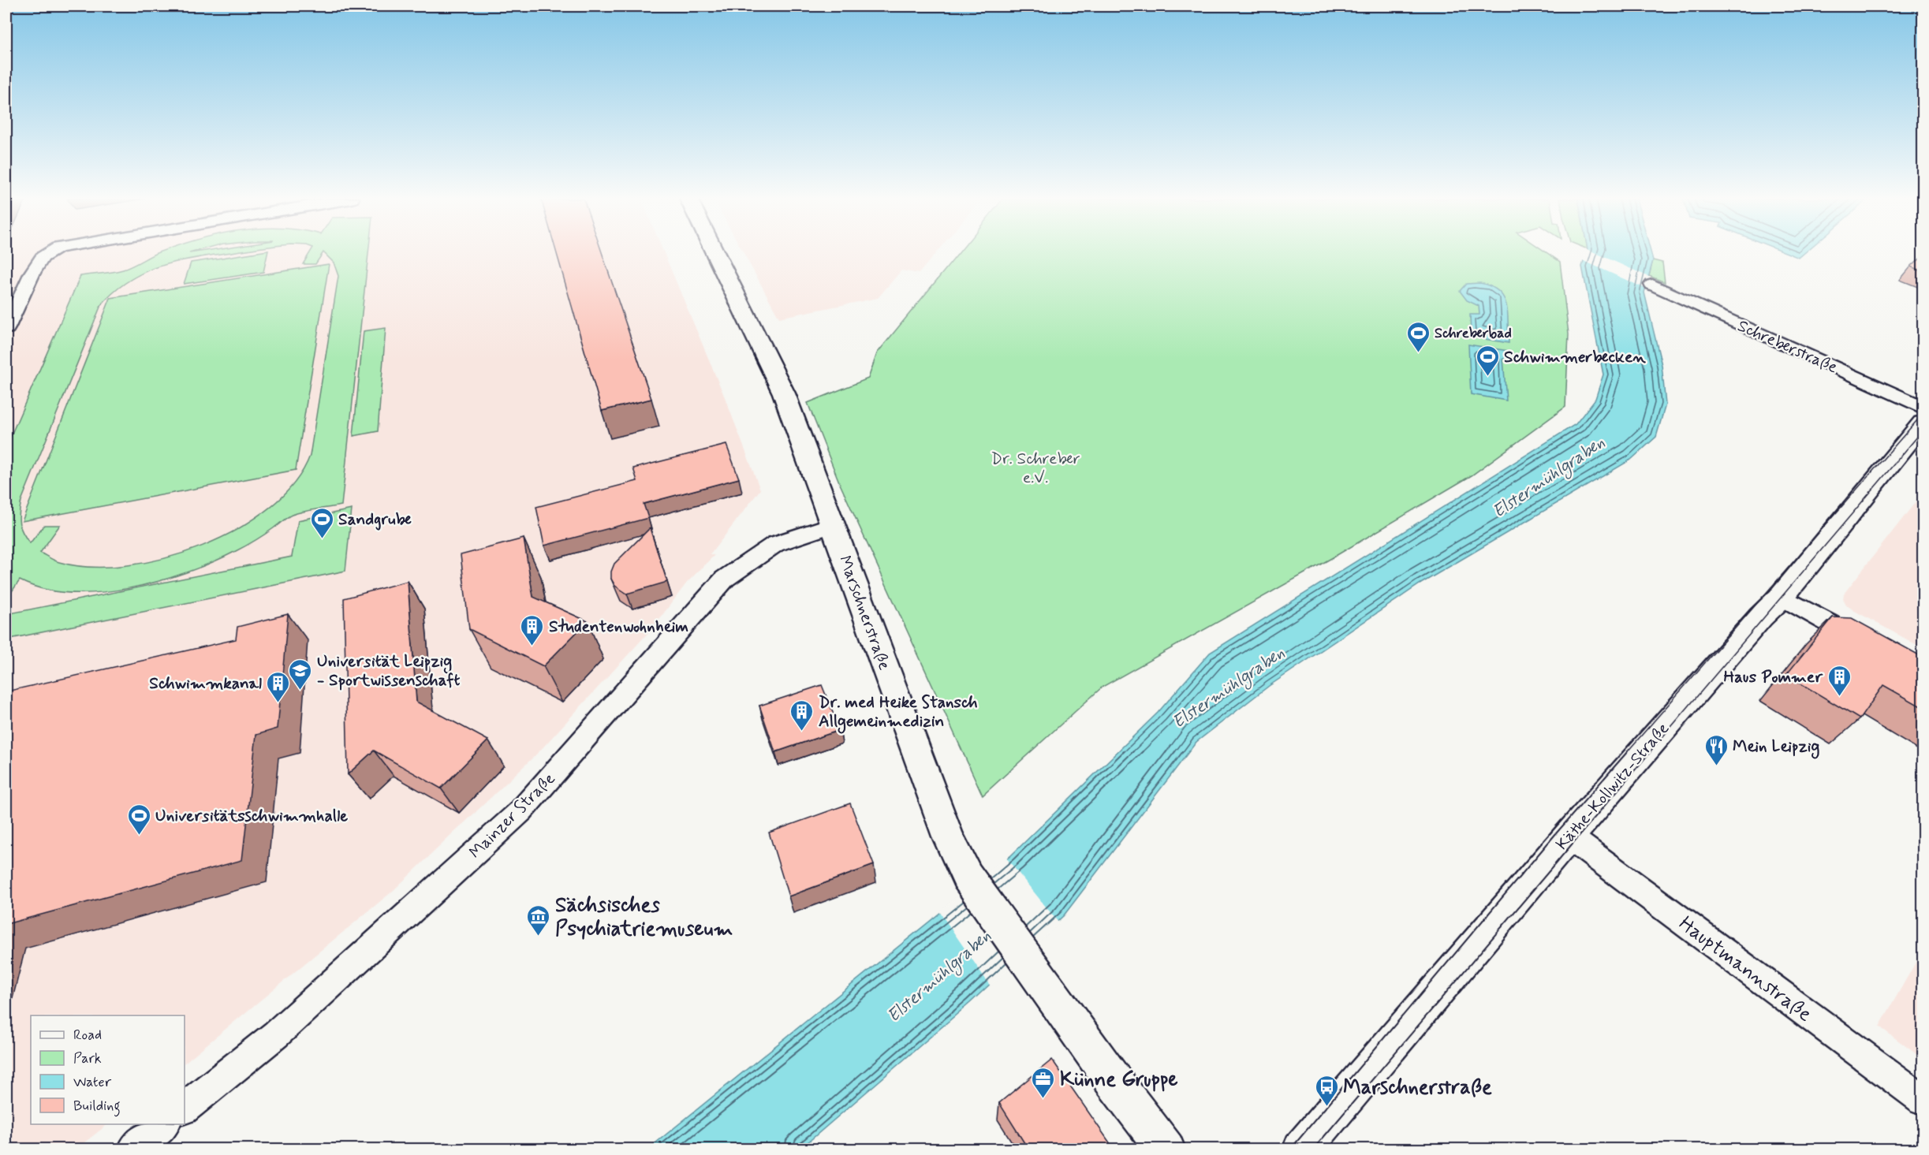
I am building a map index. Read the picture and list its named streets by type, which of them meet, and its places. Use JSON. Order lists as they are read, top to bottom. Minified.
{"streets":{"main road":["Marschnerstraße","Käthe-Kollwitz-Straße"],"street":["Schreberstraße","Mainzer Straße","Hauptmannstraße"]},"crossings":[["Marschnerstraße","Mainzer Straße"],["Käthe-Kollwitz-Straße","Hauptmannstraße"]],"water":["Elstermühlgraben"],"parks":["Dr. Schreber e.V."],"places":{"sports":["Schreberbad","Schwimmerbecken","Sandgrube","Universitätsschwimmhalle"],"building":["Studentenwohnheim","Haus Pommer","Schwimmkanal","Dr. med Heike Stansch Allgemeinmedizin"],"school or university":["Universität Leipzig - Sportwissenschaft"],"restaurant":["Mein Leipzig"],"museum":["Sächsisches Psychiatriemuseum"],"office":["Künne Gruppe"],"bus stop":["Marschnerstraße"]},"legend":["Road","Park","Water","Building"]}
